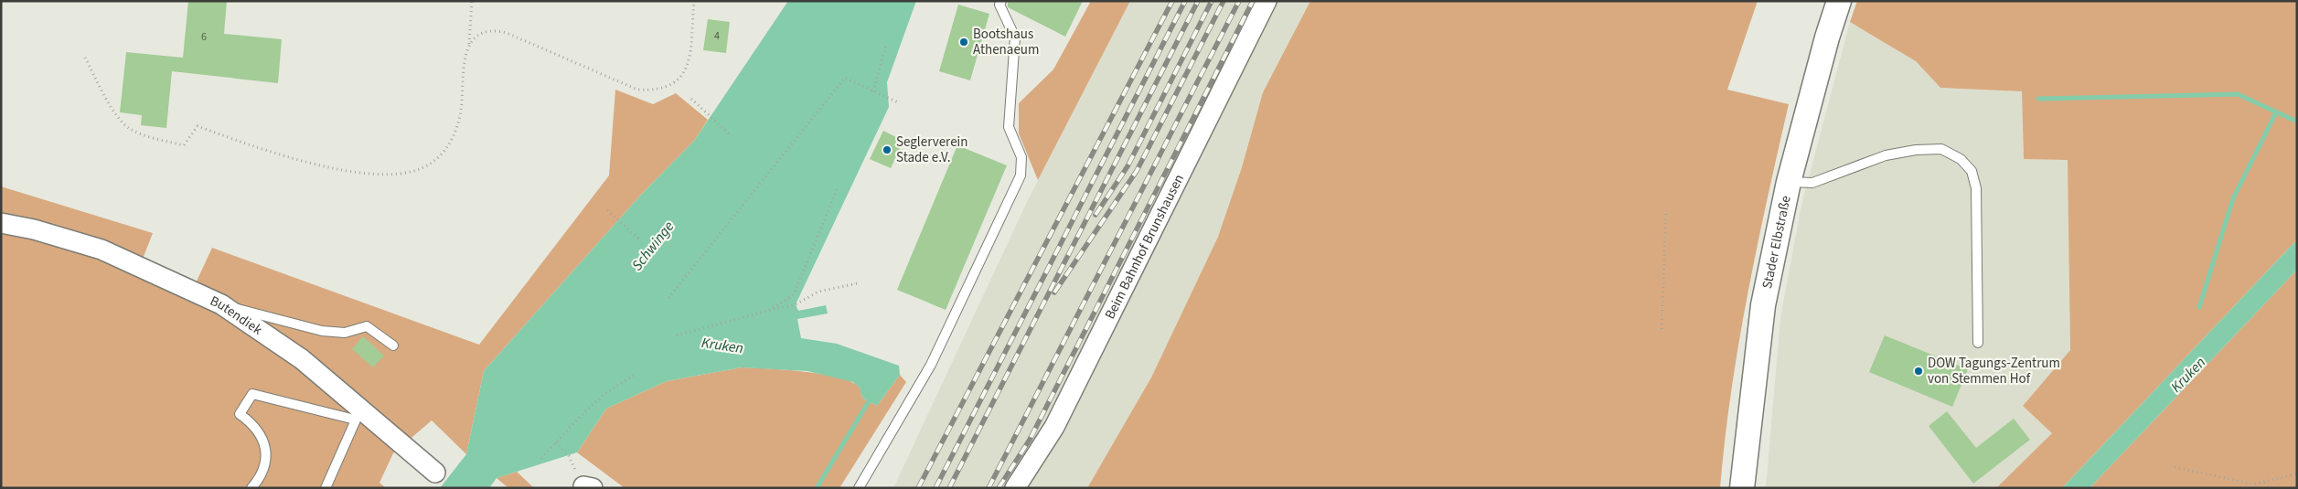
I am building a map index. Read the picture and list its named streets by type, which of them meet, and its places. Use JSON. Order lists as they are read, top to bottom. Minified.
{"streets":{"street":["Stader Elbstraße","Beim Bahnhof Brunshausen","Butendiek"]},"water":["Schwinge","Kruken"],"places":["Bootshaus Athenaeum","Seglerverein Stade e.V.","DOW Tagungs-Zentrum von Stemmen Hof"],"house_numbers":["4","6"]}
